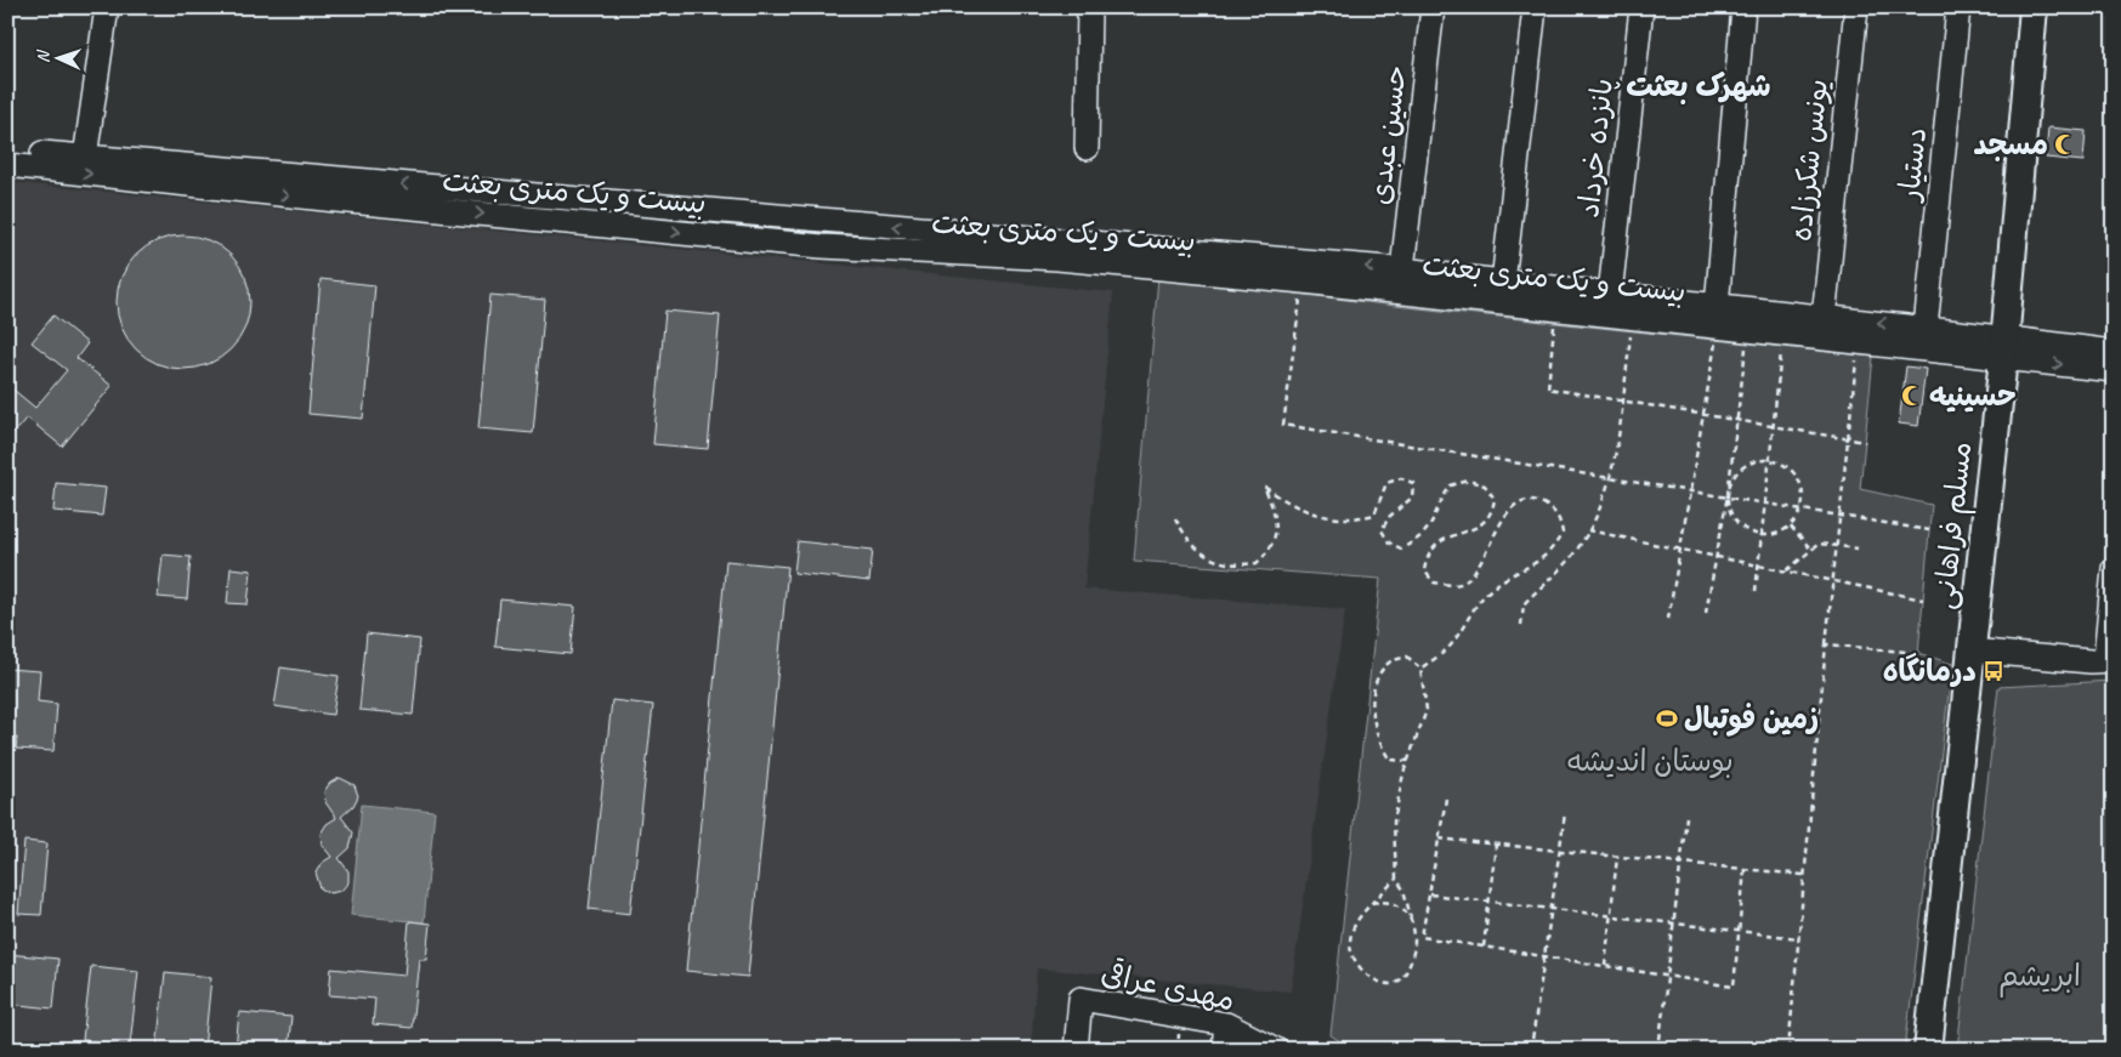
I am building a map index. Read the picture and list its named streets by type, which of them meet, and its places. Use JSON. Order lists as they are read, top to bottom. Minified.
{"streets":{"main road":["مسلم فراهانی"],"street":["حسین عبدی","پانزده خرداد","یونس شکرزاده","دستیار","بیست و یک متری بعثت","مهدی عراقی"]},"crossings":[["حسین عبدی","بیست و یک متری بعثت"],["پانزده خرداد","بیست و یک متری بعثت"],["یونس شکرزاده","بیست و یک متری بعثت"],["دستیار","بیست و یک متری بعثت"],["بیست و یک متری بعثت","مسلم فراهانی"]],"districts":["شهرک بعثت"],"parks":["بوستان اندیشه","ابریشم"],"places":{"mosque":["مسجد","حسینیه"],"bus stop":["درمانگاه"],"sports":["زمین فوتبال"]},"north":"left"}
